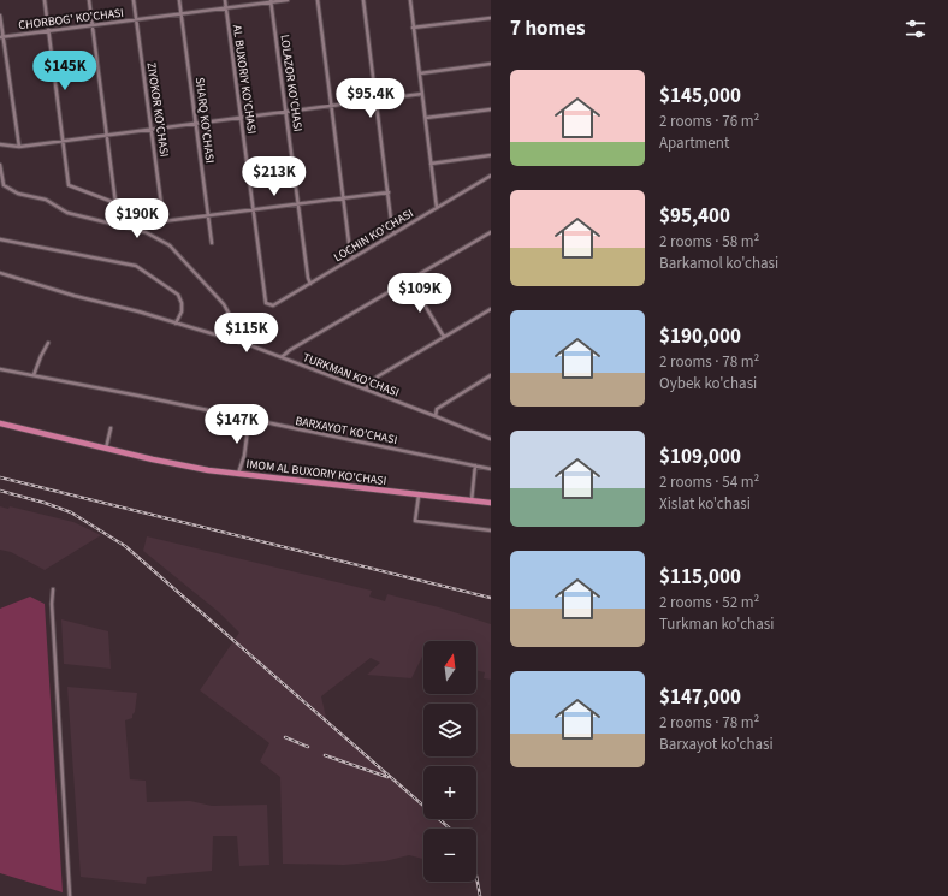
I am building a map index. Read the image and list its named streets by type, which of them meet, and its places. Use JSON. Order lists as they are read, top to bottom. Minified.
{"streets":{"main road":["IMOM AL BUXORIY KO'CHASI"],"street":["CHORBOG' KO'CHASI","AL BUXORIY KO'CHASI","LOLAZOR KO'CHASI","ZIYOKOR KO'CHASI","SHARQ KO'CHASI","LOCHIN KO'CHASI","TURKMAN KO'CHASI","BARXAYOT KO'CHASI"]},"crossings":[["CHORBOG' KO'CHASI","AL BUXORIY KO'CHASI"],["CHORBOG' KO'CHASI","LOLAZOR KO'CHASI"],["CHORBOG' KO'CHASI","ZIYOKOR KO'CHASI"],["CHORBOG' KO'CHASI","SHARQ KO'CHASI"],["AL BUXORIY KO'CHASI","LOCHIN KO'CHASI"],["LOLAZOR KO'CHASI","LOCHIN KO'CHASI"]],"north":"top","page":{"heading":"7 homes","price":["$145K","$95.4K","$213K","$190K","$109K","$115K","$147K"],"list":[{"name":"$145,000","note":"2 rooms · 76 m² · Apartment"},{"name":"$95,400","note":"2 rooms · 58 m² · Barkamol ko'chasi"},{"name":"$190,000","note":"2 rooms · 78 m² · Oybek ko'chasi"},{"name":"$109,000","note":"2 rooms · 54 m² · Xislat ko'chasi"},{"name":"$115,000","note":"2 rooms · 52 m² · Turkman ko'chasi"},{"name":"$147,000","note":"2 rooms · 78 m² · Barxayot ko'chasi"}],"map_buttons":["+","−"]}}
